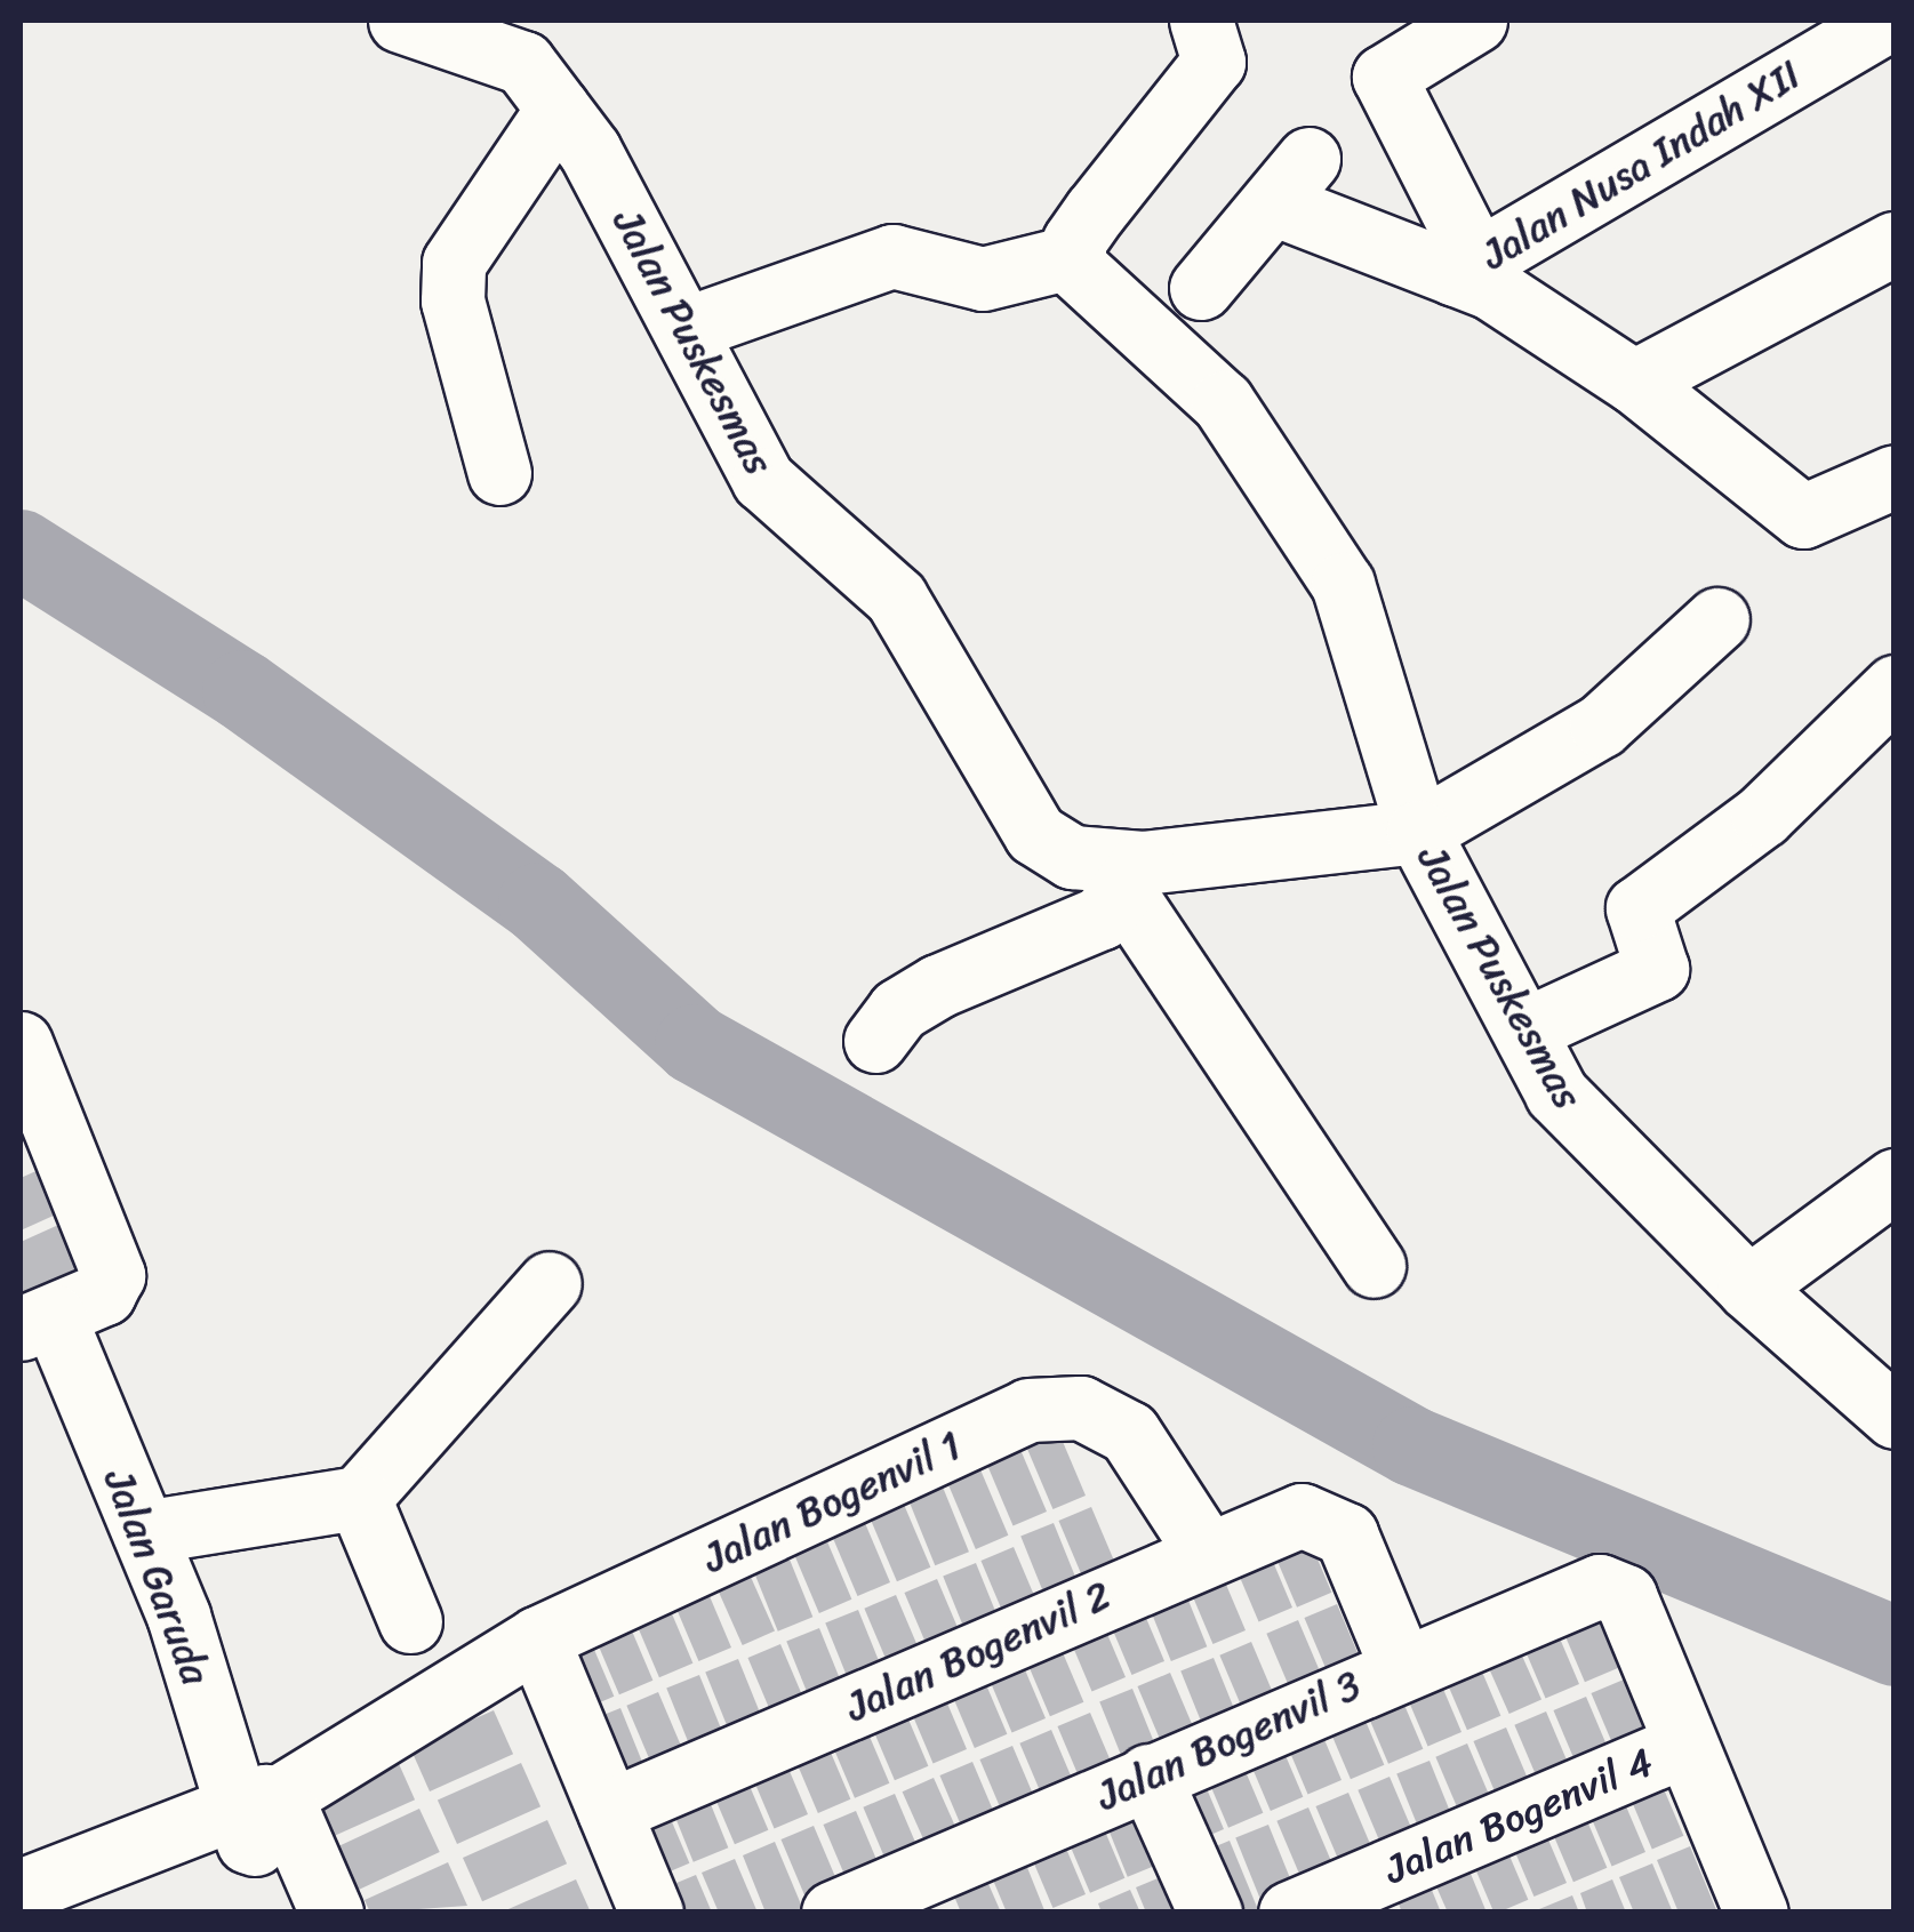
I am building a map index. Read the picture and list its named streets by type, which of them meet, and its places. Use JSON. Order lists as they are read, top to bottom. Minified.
{"streets":{"street":["Jalan Nusa Indah XII","Jalan Puskesmas","Jalan Bogenvil 1","Jalan Garuda","Jalan Bogenvil 2","Jalan Bogenvil 3","Jalan Bogenvil 4"]},"crossings":[["Jalan Bogenvil 1","Jalan Garuda"],["Jalan Bogenvil 1","Jalan Bogenvil 2"],["Jalan Bogenvil 2","Jalan Bogenvil 3"],["Jalan Bogenvil 3","Jalan Bogenvil 4"]]}
